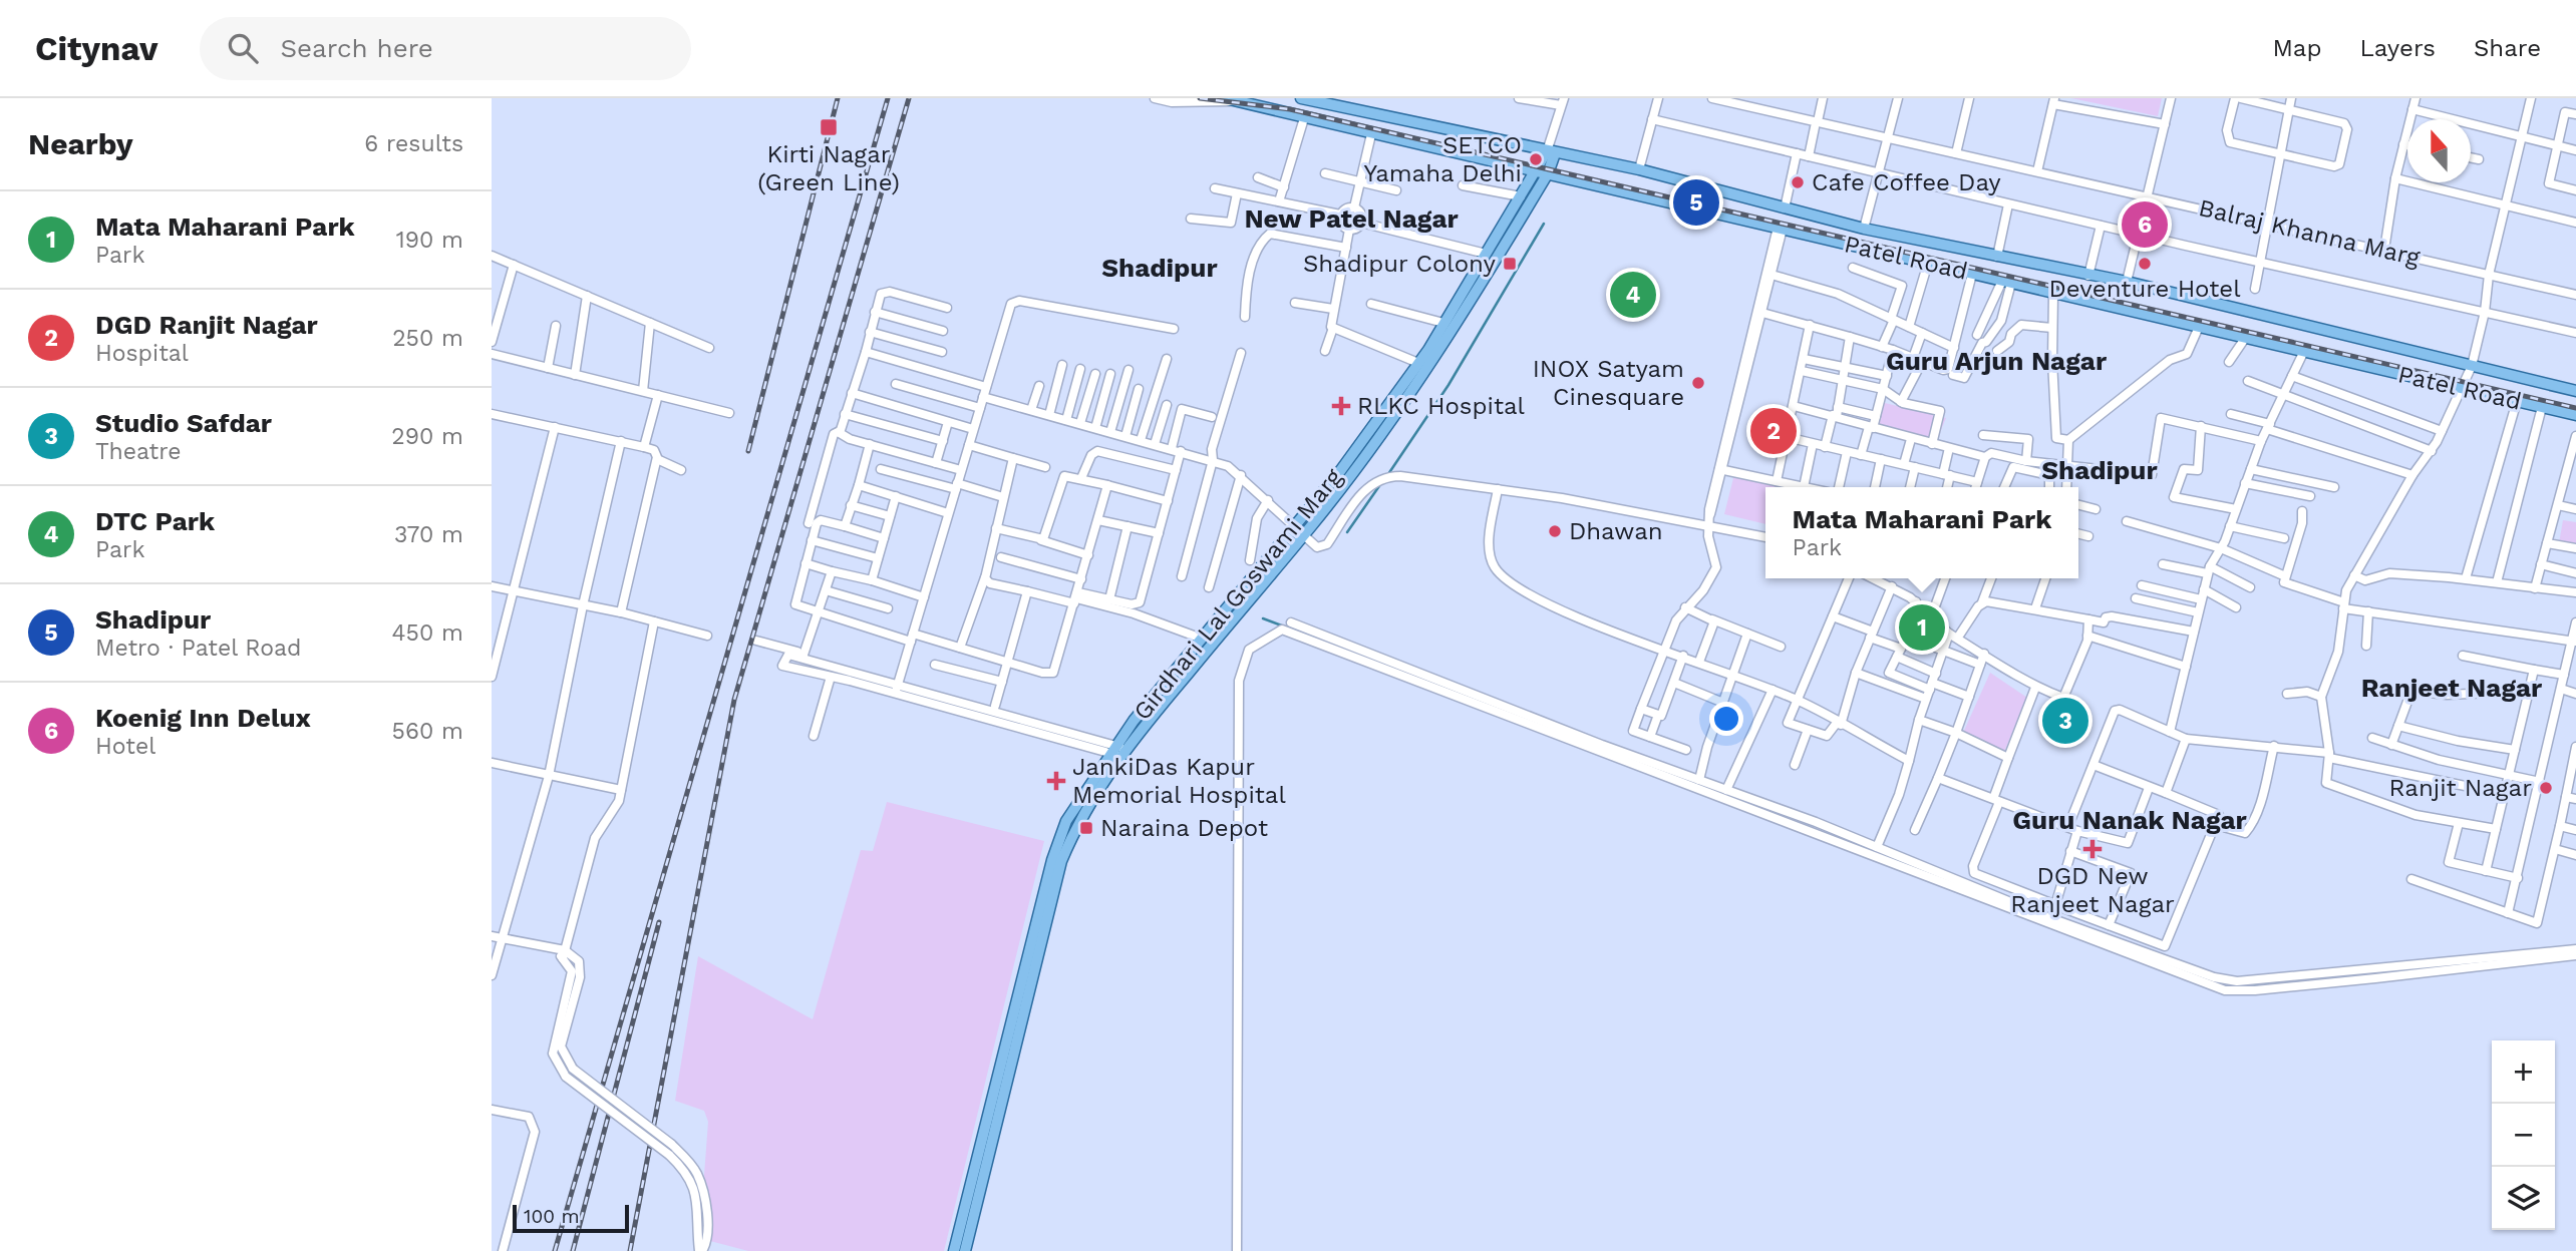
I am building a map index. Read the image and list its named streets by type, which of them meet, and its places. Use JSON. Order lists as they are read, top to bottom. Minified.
{"streets":{"main road":["Patel Road","Girdhari Lal Goswami Marg"],"street":["Balraj Khanna Marg"]},"crossings":[["Patel Road","Girdhari Lal Goswami Marg"]],"districts":["New Patel Nagar","Shadipur","Guru Arjun Nagar","Shadipur","Ranjeet Nagar","Guru Nanak Nagar"],"places":{"transit":["Kirti Nagar (Green Line)","Shadipur Colony","Naraina Depot"],"other":["SETCO Yamaha Delhi","Cafe Coffee Day","Deventure Hotel","INOX Satyam Cinesquare","Dhawan","Ranjit Nagar"],"health":["RLKC Hospital","JankiDas Kapur Memorial Hospital","DGD New Ranjeet Nagar"]},"scale_bar":"100 m","north":"top","page":{"header":"Citynav","search":"Search here","nav":["Map","Layers","Share"],"heading":["Nearby","6 results"],"pins":["5","6","4","2","1","3"],"list":[{"mark":"1","name":"Mata Maharani Park","note":"Park","value":"190 m"},{"mark":"2","name":"DGD Ranjit Nagar","note":"Hospital","value":"250 m"},{"mark":"3","name":"Studio Safdar","note":"Theatre","value":"290 m"},{"mark":"4","name":"DTC Park","note":"Park","value":"370 m"},{"mark":"5","name":"Shadipur","note":"Metro · Patel Road","value":"450 m"},{"mark":"6","name":"Koenig Inn Delux","note":"Hotel","value":"560 m"}],"popup":["Mata Maharani Park","Park"],"map_buttons":["+","−"],"scale":"100 m"}}
